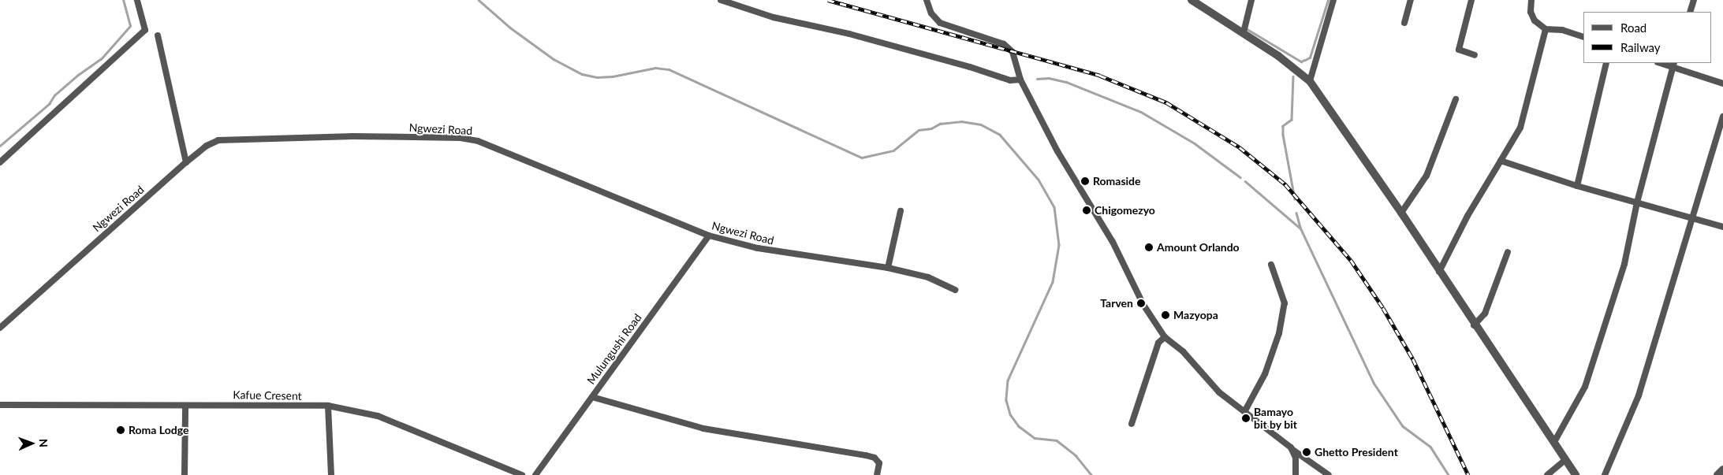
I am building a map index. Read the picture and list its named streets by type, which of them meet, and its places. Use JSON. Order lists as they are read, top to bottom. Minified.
{"streets":{"street":["Ngwezi Road","Mulungushi Road","Kafue Cresent"]},"crossings":[["Ngwezi Road","Mulungushi Road"]],"places":["Romaside","Chigomezyo","Amount Orlando","Tarven","Mazyopa","Bamayo bit by bit","Roma Lodge","Ghetto President"],"legend":["Road","Railway"],"north":"right"}
